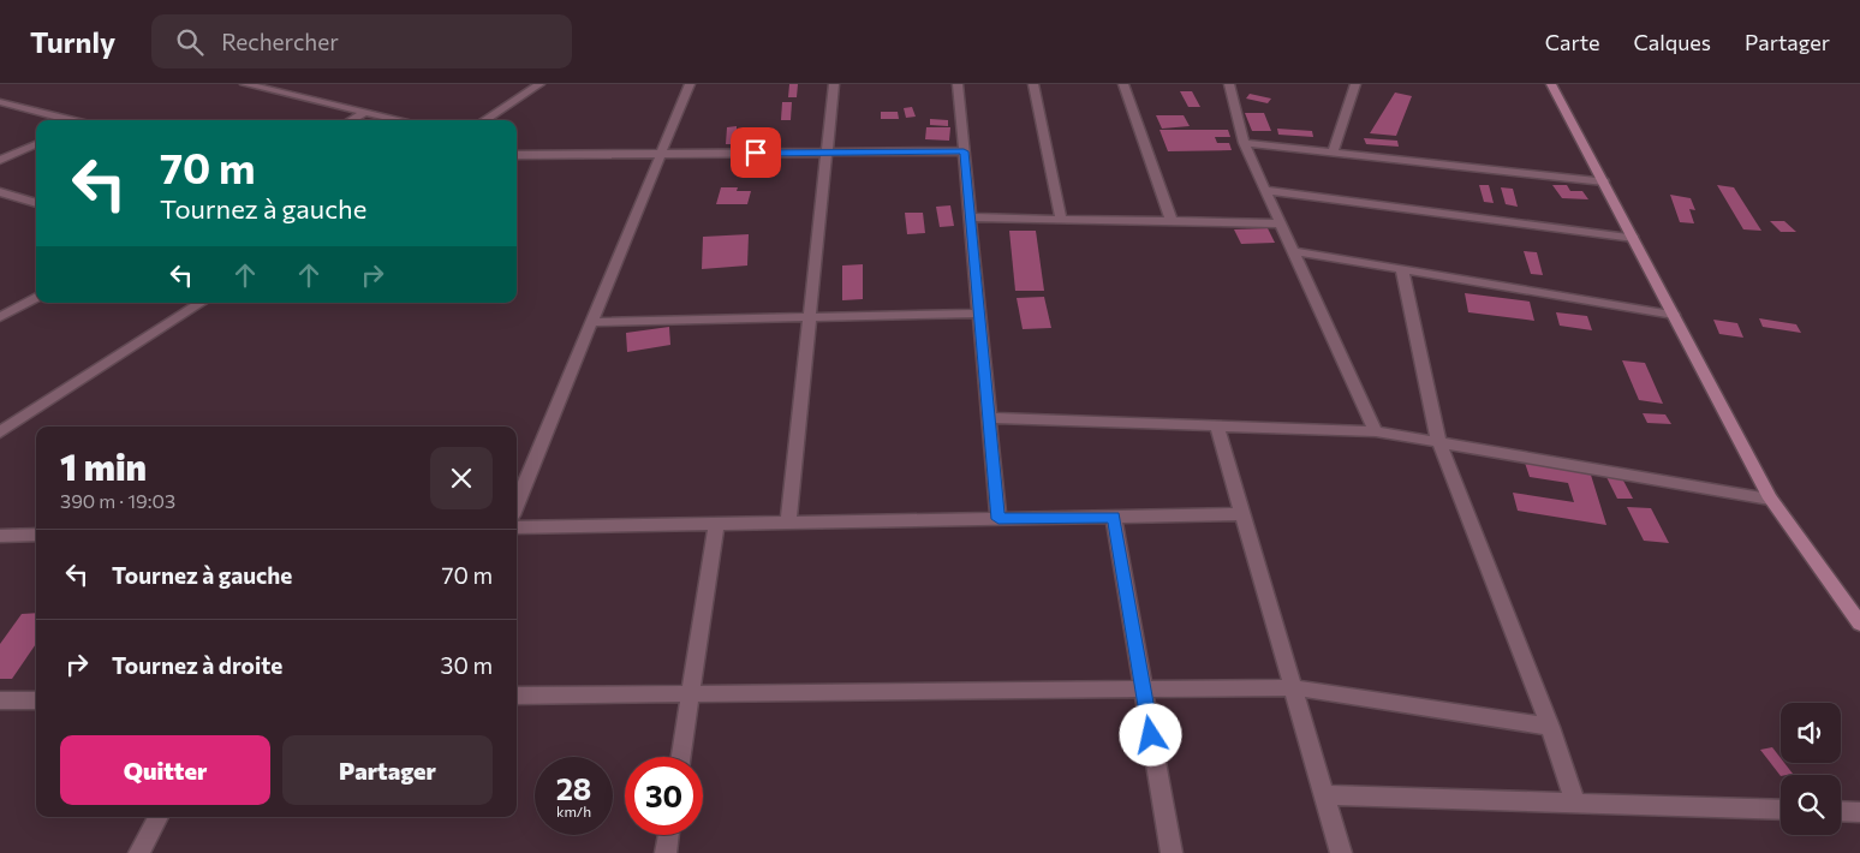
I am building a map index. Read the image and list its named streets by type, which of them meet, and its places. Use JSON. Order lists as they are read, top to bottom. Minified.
{"page":{"header":"Turnly","search":"Rechercher","nav":["Carte","Calques","Partager"],"turn":["70 m","Tournez à gauche"],"heading":["1 min","390 m · 19:03"],"list":[{"name":"Tournez à gauche","value":"70 m"},{"name":"Tournez à droite","value":"30 m"}],"buttons":["Quitter","Partager"],"speed":"28 km/h","limit":"30"}}
